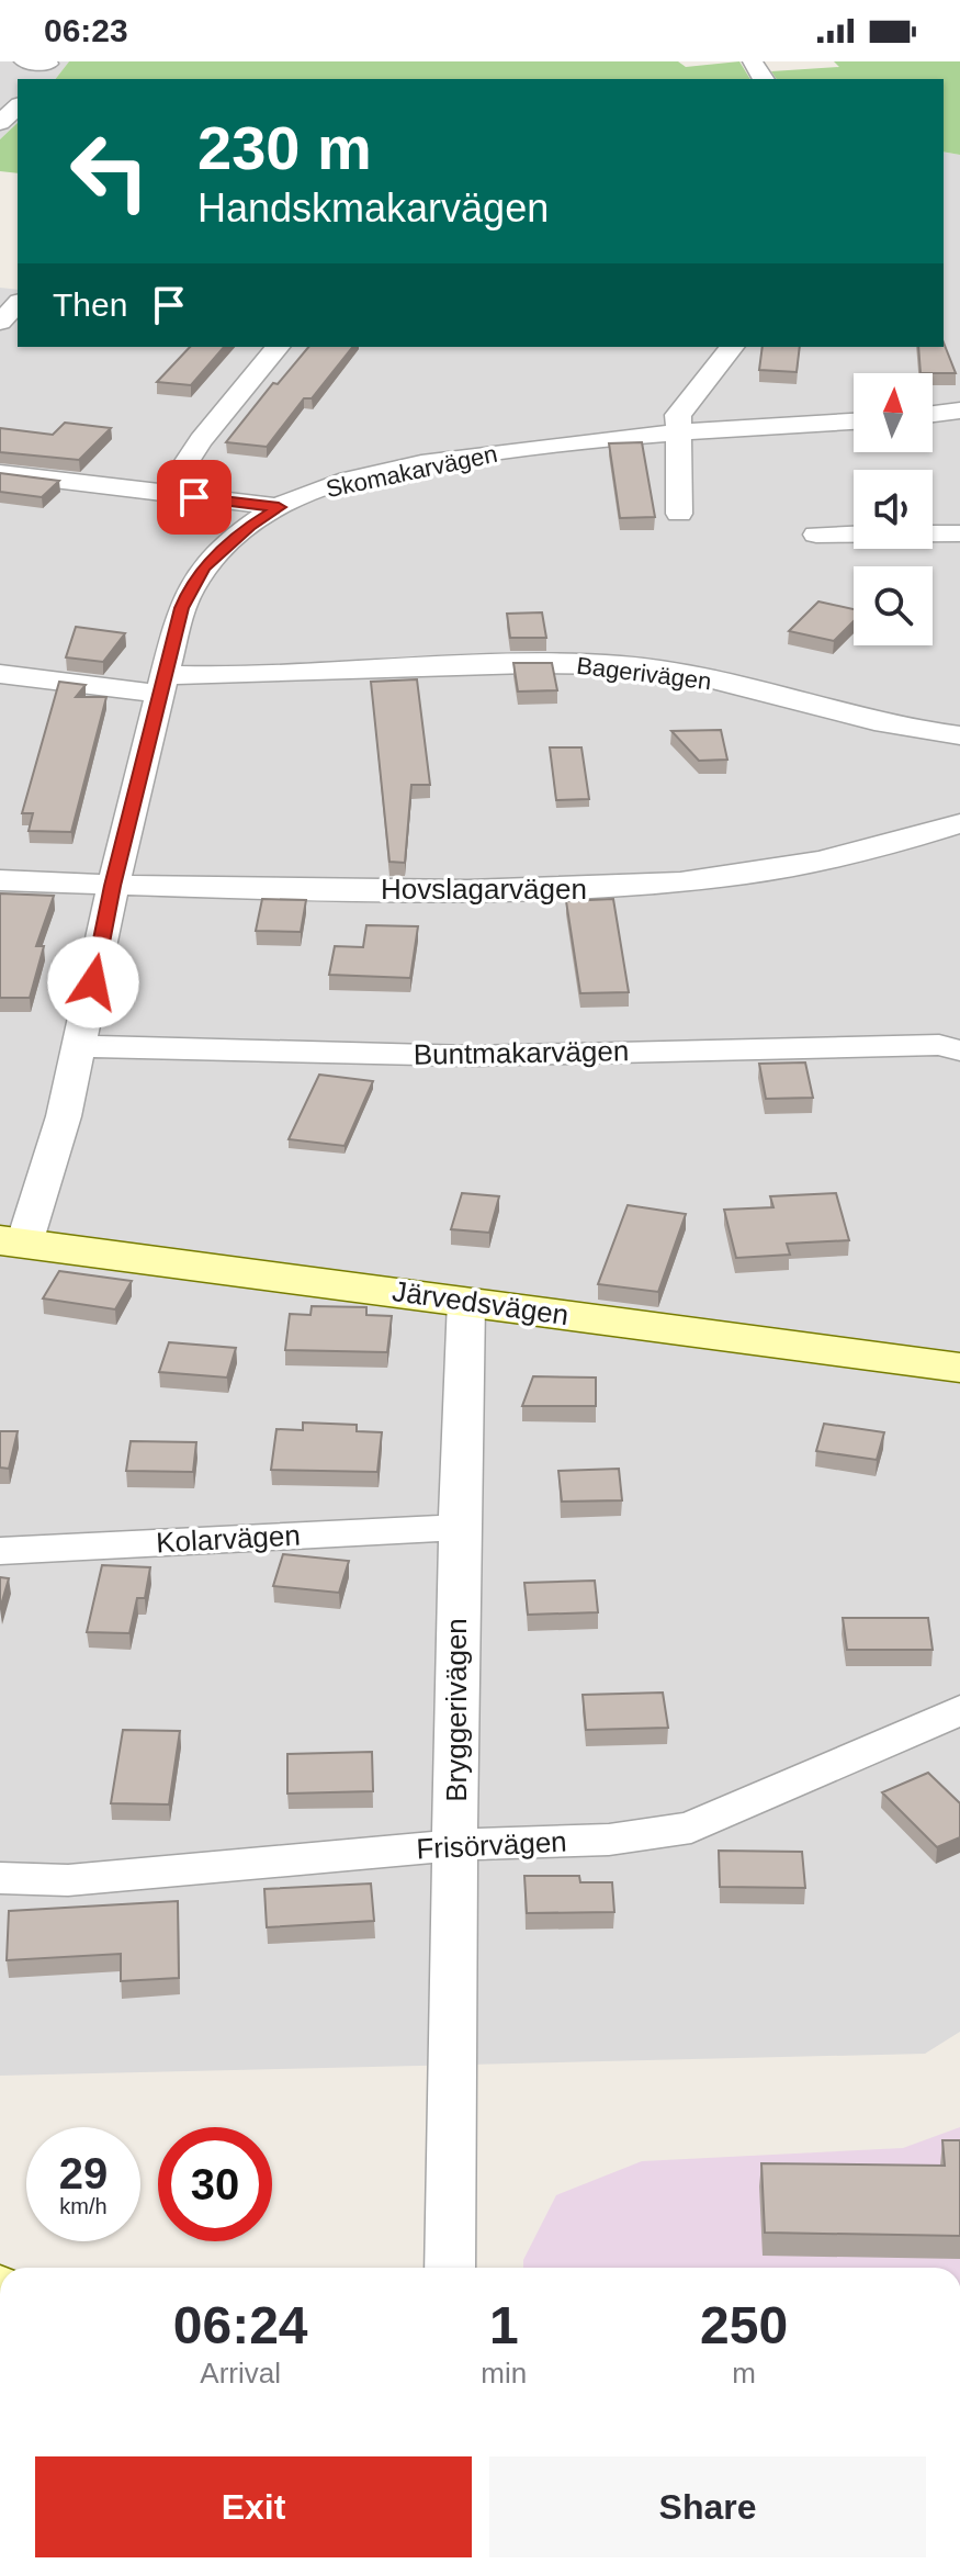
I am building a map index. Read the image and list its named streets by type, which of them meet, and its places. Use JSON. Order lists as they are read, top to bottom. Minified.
{"streets":{"street":["Skomakarvägen","Bagerivägen","Hovslagarvägen","Buntmakarvägen","Järvedsvägen","Kolarvägen","Bryggerivägen","Frisörvägen"]},"crossings":[["Skomakarvägen","Bagerivägen"],["Skomakarvägen","Hovslagarvägen"],["Skomakarvägen","Buntmakarvägen"],["Skomakarvägen","Järvedsvägen"],["Järvedsvägen","Bryggerivägen"],["Kolarvägen","Bryggerivägen"],["Bryggerivägen","Frisörvägen"]],"north":"top","page":{"status":"06:23","turn":["230 m","Handskmakarvägen"],"then":"Then","speed":"29 km/h","limit":"30","eta":["06:24","Arrival","1","min","250","m"],"buttons":["Exit","Share"]}}
